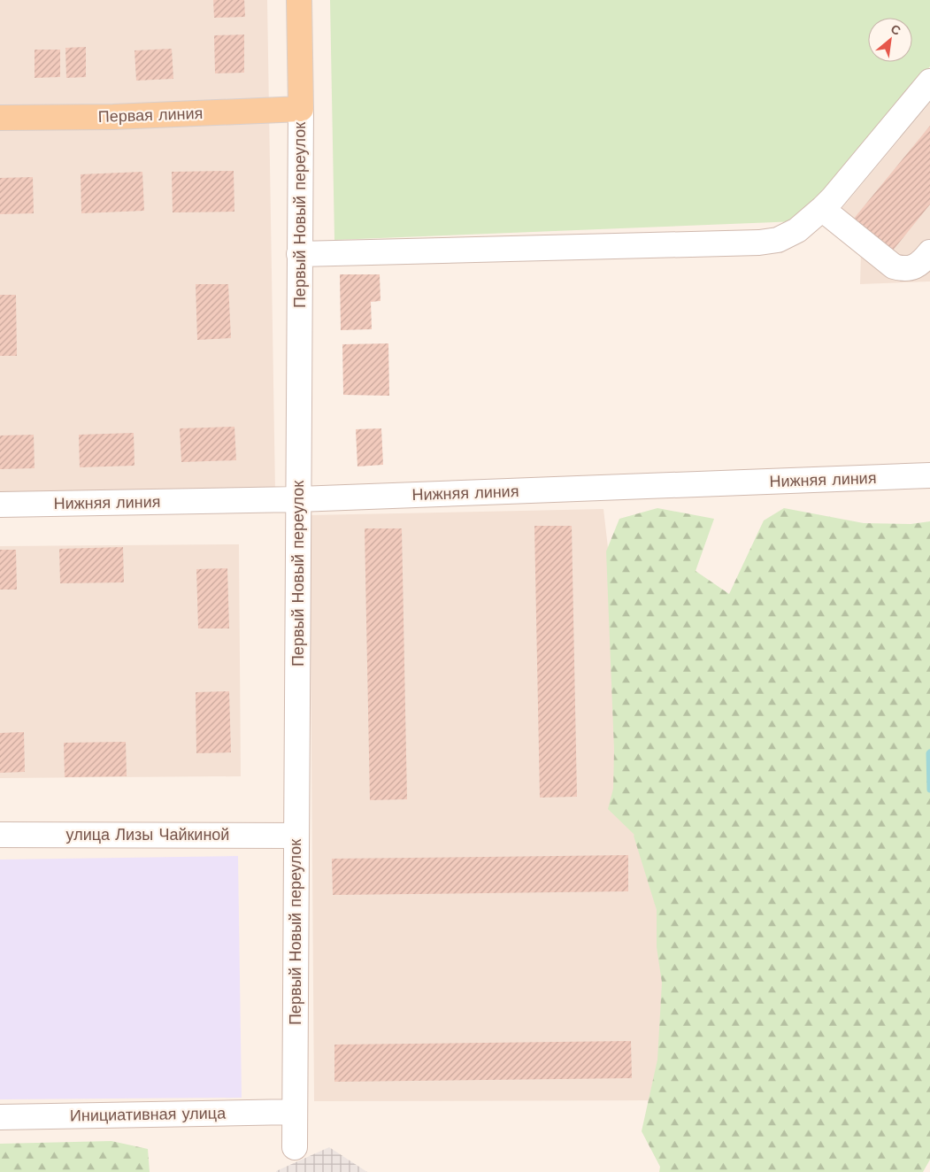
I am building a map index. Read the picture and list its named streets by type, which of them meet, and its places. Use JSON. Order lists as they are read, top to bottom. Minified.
{"streets":{"main road":["Первая линия","Первый Новый переулок"],"street":["Нижняя линия","улица Лизы Чайкиной","Инициативная улица"]},"crossings":[["Первая линия","Первый Новый переулок"],["Первый Новый переулок","Нижняя линия"],["Первый Новый переулок","улица Лизы Чайкиной"],["Первый Новый переулок","Инициативная улица"]],"north":"top right"}
